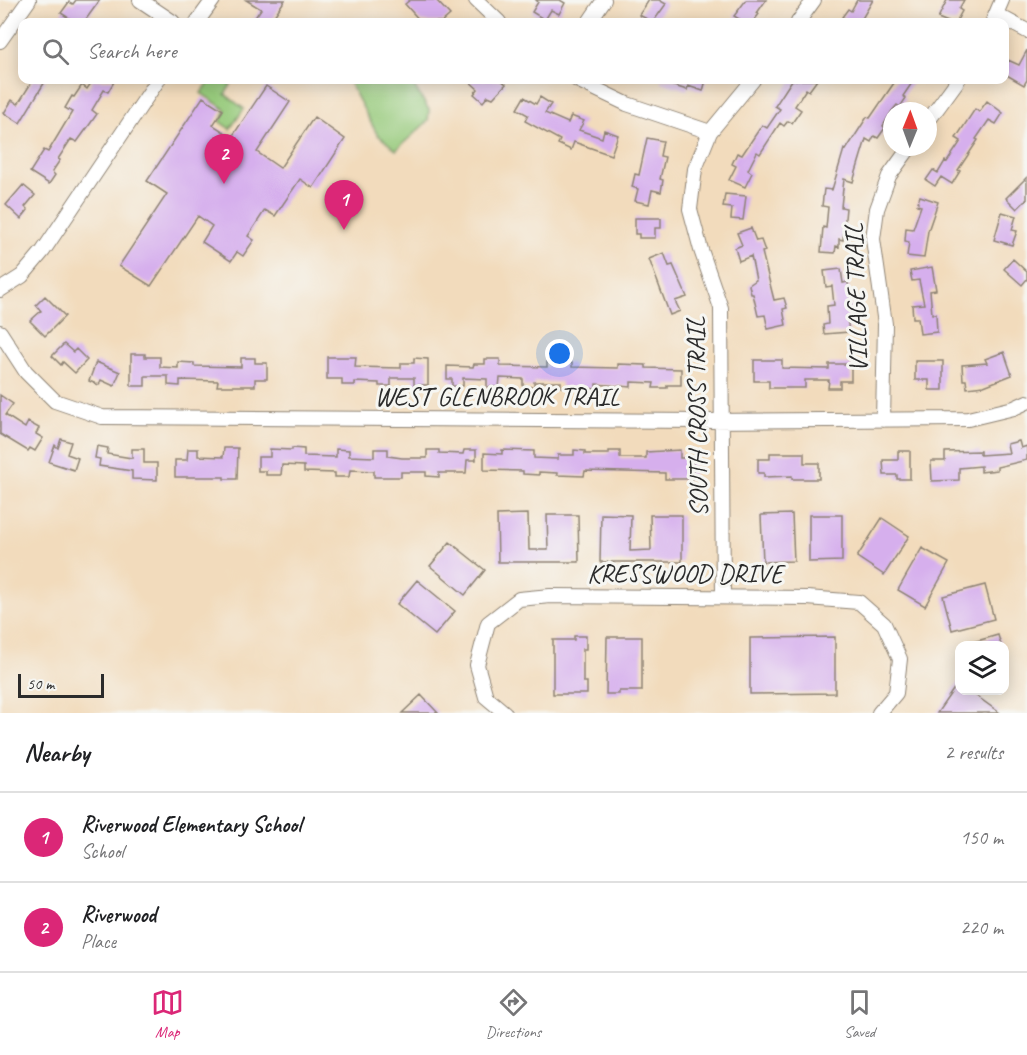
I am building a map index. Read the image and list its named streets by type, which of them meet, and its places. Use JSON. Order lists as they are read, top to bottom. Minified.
{"streets":{"street":["VILLAGE TRAIL","WEST GLENBROOK TRAIL","SOUTH CROSS TRAIL","KRESSWOOD DRIVE"]},"crossings":[["VILLAGE TRAIL","WEST GLENBROOK TRAIL"],["WEST GLENBROOK TRAIL","SOUTH CROSS TRAIL"],["SOUTH CROSS TRAIL","KRESSWOOD DRIVE"]],"scale_bar":"50 m","north":"top","page":{"search":"Search here","pins":["2","1"],"scale":"50 m","heading":["Nearby","2 results"],"list":[{"mark":"1","name":"Riverwood Elementary School","note":"School","value":"150 m"},{"mark":"2","name":"Riverwood","note":"Place","value":"220 m"}],"nav":["Map","Directions","Saved"]}}
